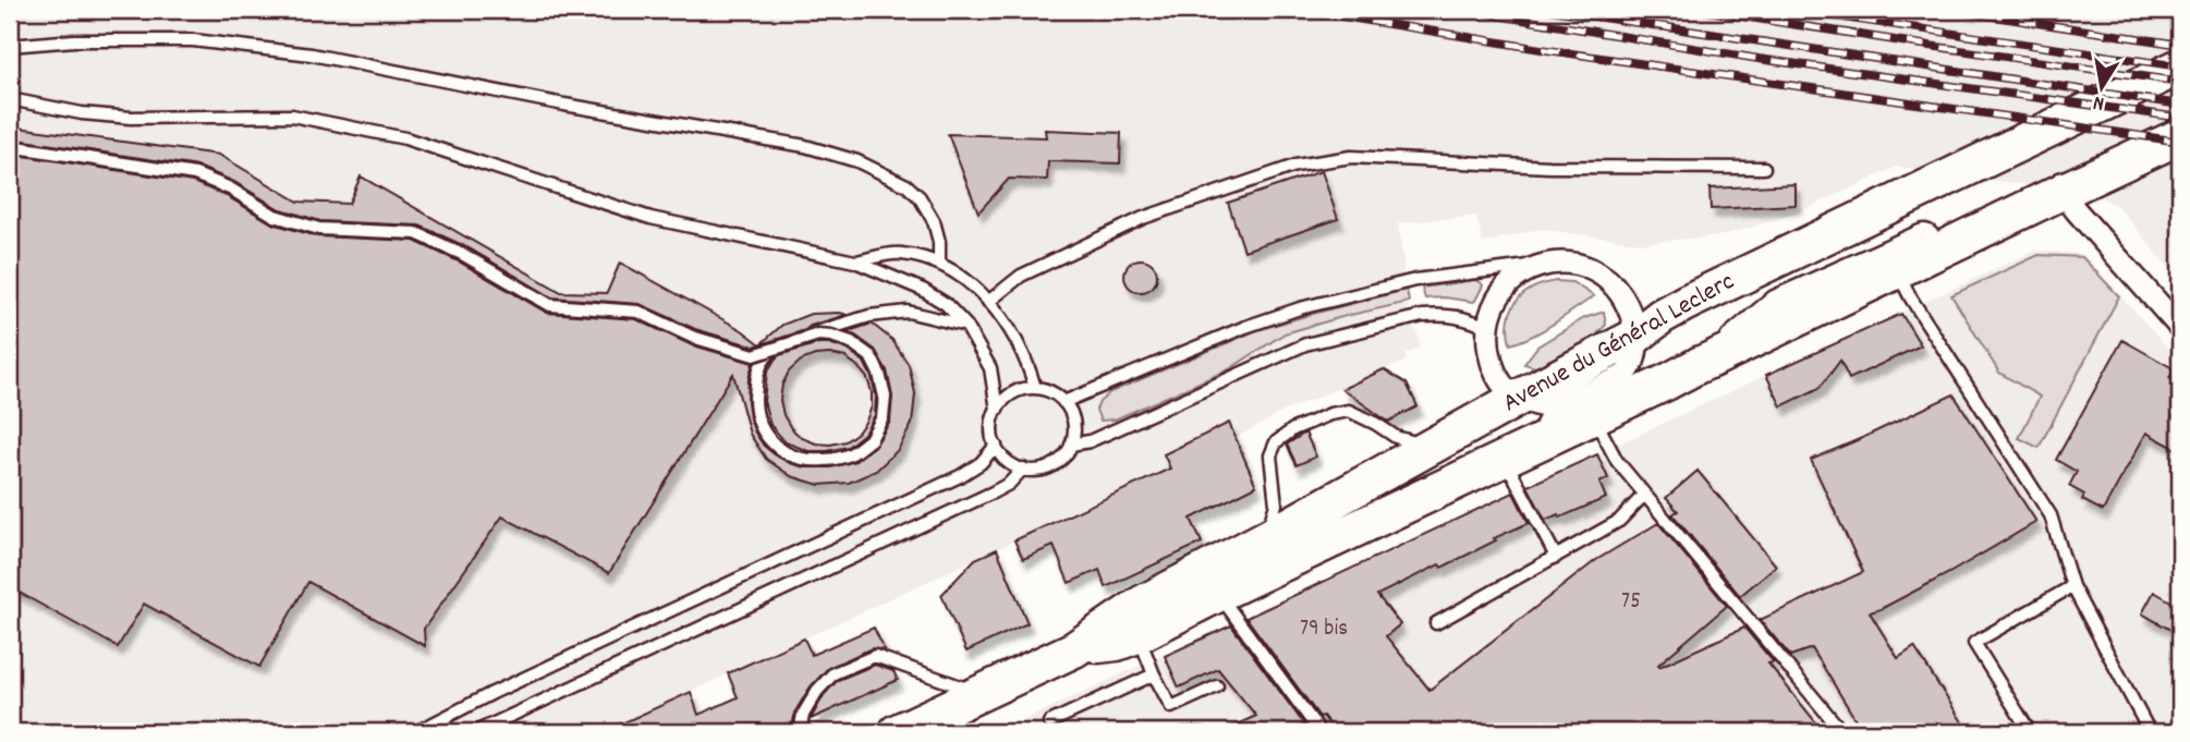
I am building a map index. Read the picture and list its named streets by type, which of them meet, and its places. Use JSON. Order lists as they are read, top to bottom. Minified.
{"streets":{"main road":["Avenue du Général Leclerc"]},"house_numbers":["75","79 bis"],"north":"bottom"}
